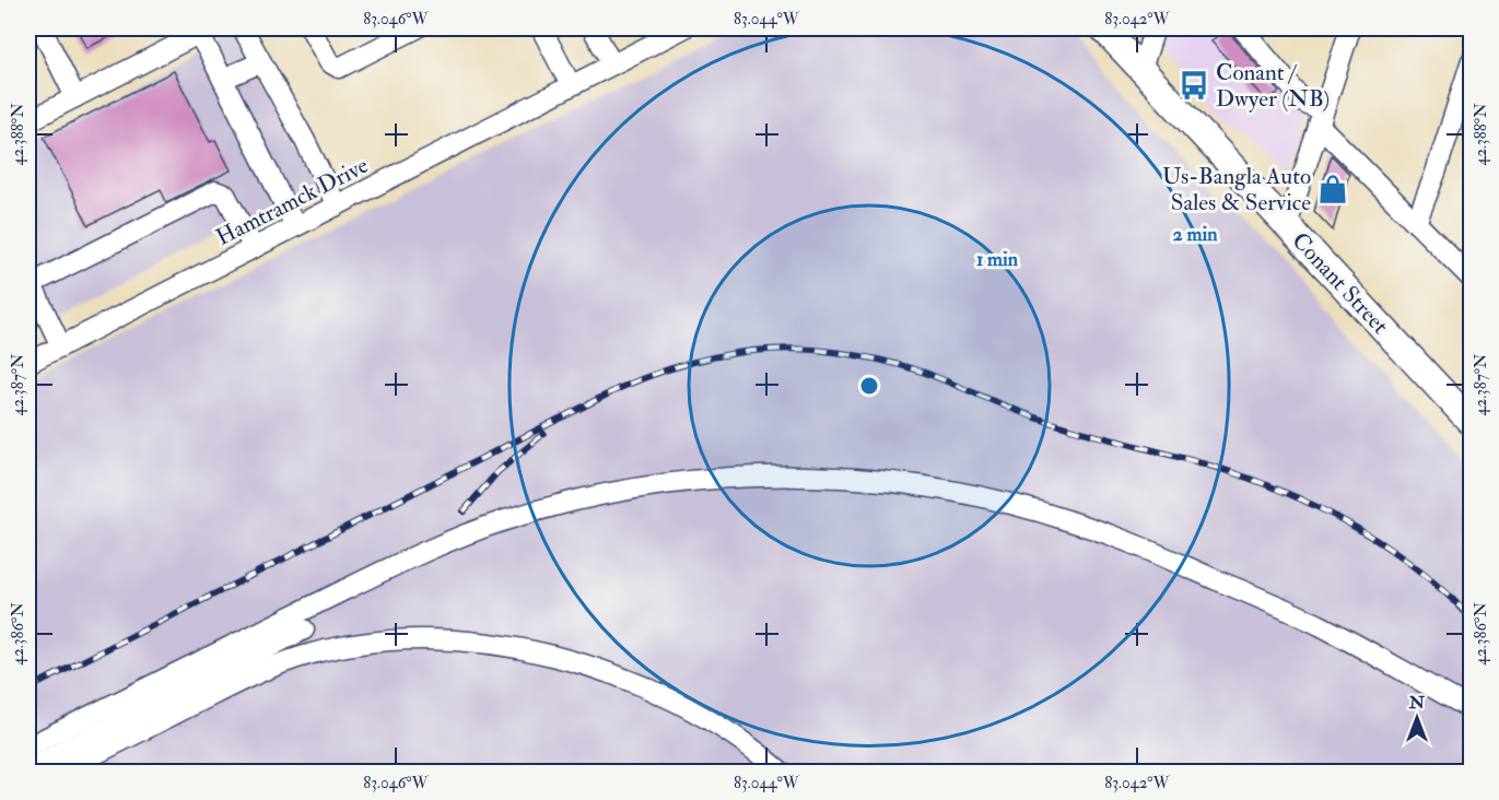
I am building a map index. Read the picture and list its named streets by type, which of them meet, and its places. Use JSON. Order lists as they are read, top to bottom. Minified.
{"streets":{"main road":["Conant Street"],"street":["Hamtramck Drive"]},"places":{"bus stop":["Conant / Dwyer (NB)"],"shop":["Us-Bangla Auto Sales & Service"]},"north":"top","coordinates":["83.046°W","83.044°W","83.042°W","42.388°N","42.387°N","42.386°N"],"rings":["2 min","1 min"]}
